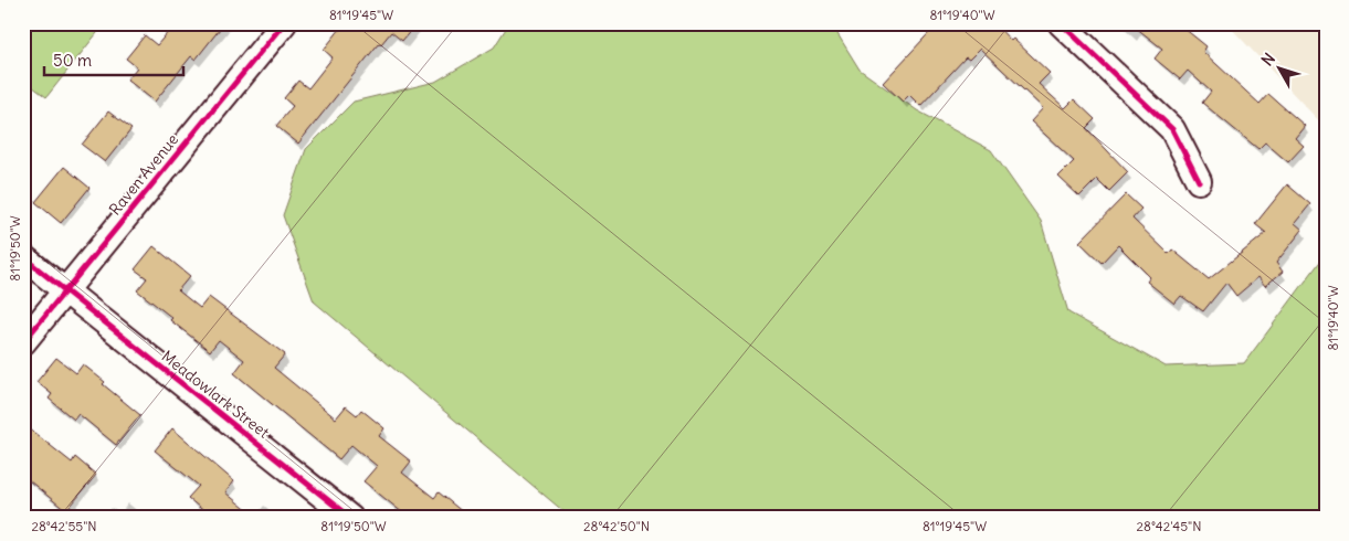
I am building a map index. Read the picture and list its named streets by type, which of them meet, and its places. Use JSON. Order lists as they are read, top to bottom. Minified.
{"streets":{"street":["Raven Avenue","Meadowlark Street"]},"crossings":[["Raven Avenue","Meadowlark Street"]],"scale_bar":"50 m","north":"top left","coordinates":["81°19'45\"W","81°19'40\"W","81°19'50\"W","28°42'55\"N","28°42'50\"N","28°42'45\"N"]}
